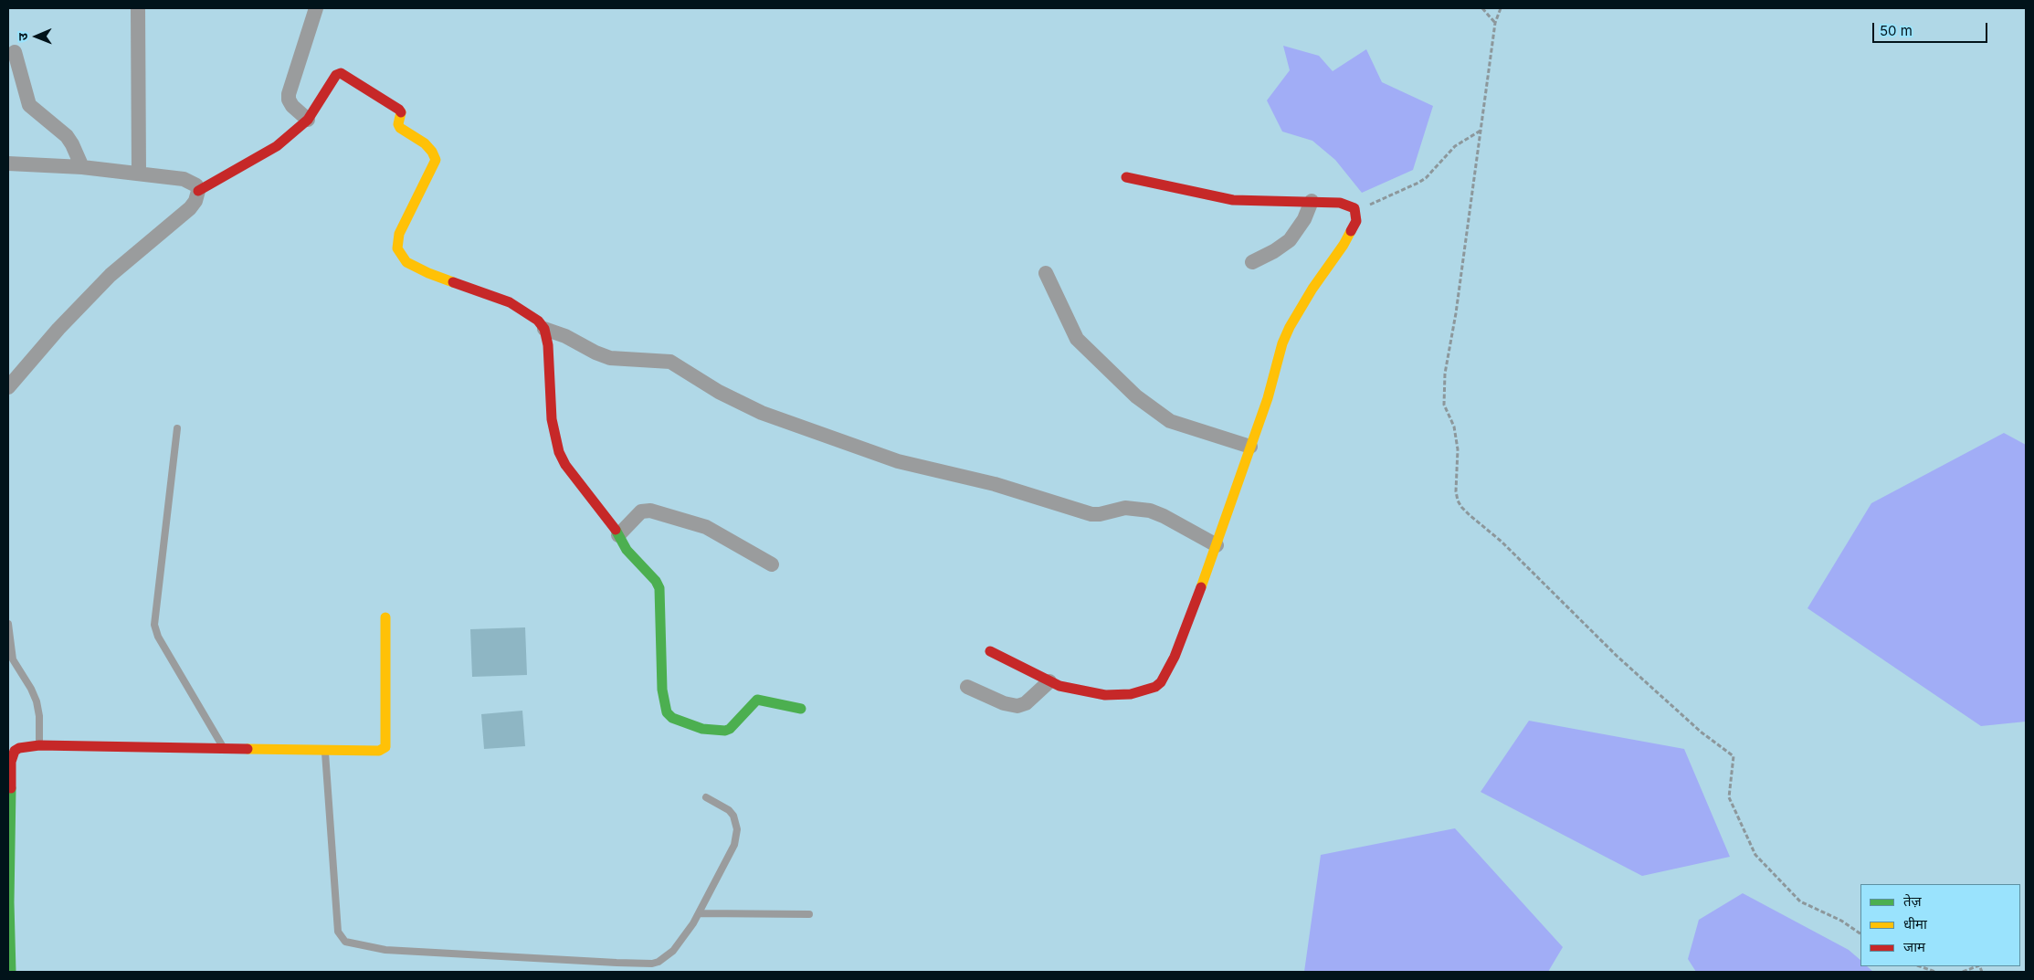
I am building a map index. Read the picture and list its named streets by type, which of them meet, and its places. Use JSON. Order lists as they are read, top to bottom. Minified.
{"legend":["तेज़","धीमा","जाम"],"scale_bar":"50 m","north":"left"}
